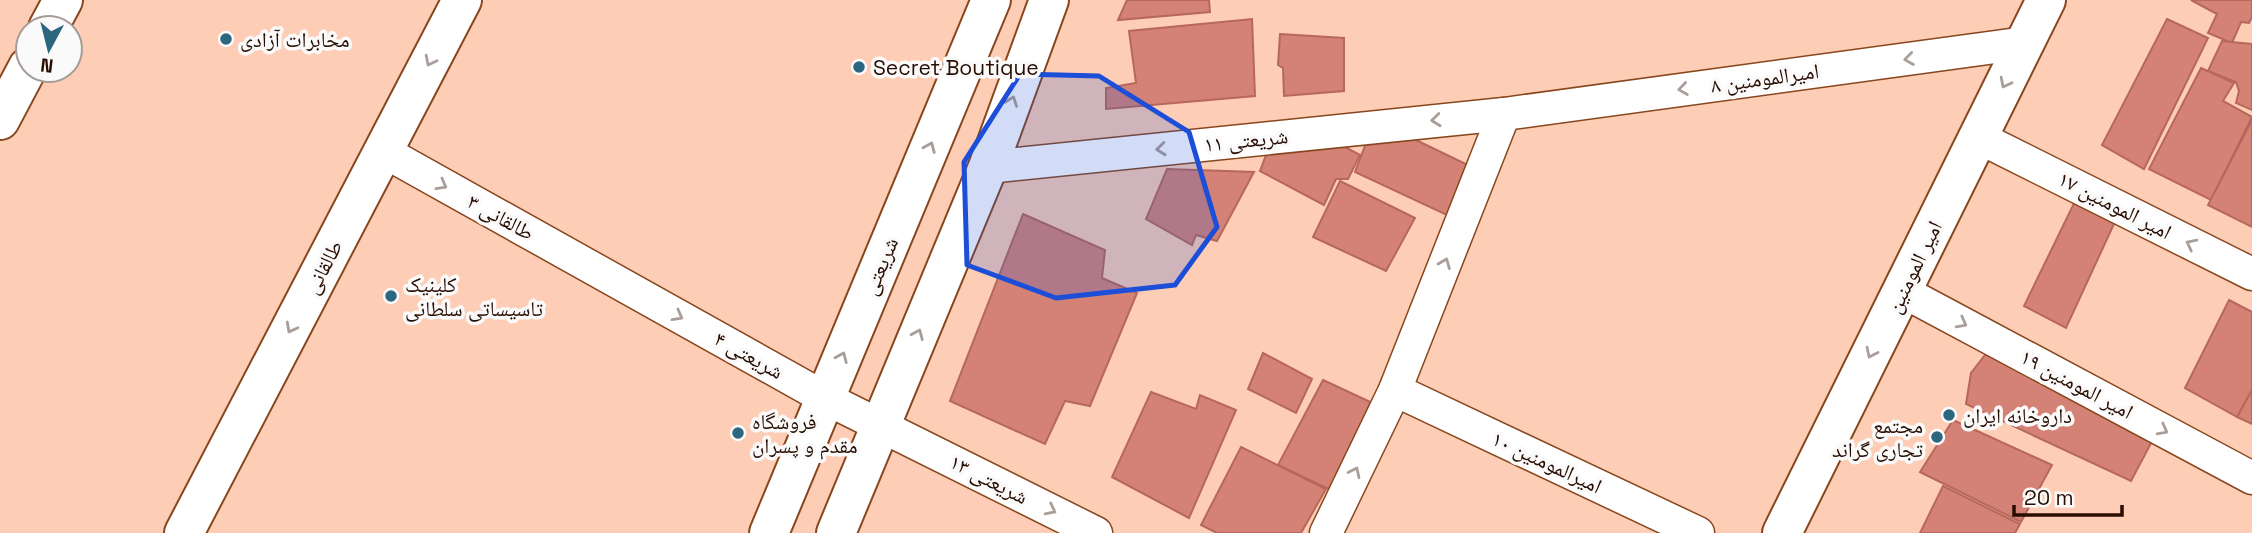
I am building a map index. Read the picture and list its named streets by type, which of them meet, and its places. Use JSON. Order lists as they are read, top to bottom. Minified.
{"streets":{"main road":["شریعتی","طالقانی","امیر المومنین"],"street":["امیرالمومنین ۸","شریعتی ۱۱","امیر المومنین ۱۷","طالقانی ۳","شریعتی ۴","امیر المومنین ۱۹","امیرالمومنین ۱۰","شریعتی ۱۳"]},"crossings":[["امیرالمومنین ۸","شریعتی ۱۱"],["امیرالمومنین ۸","امیر المومنین"],["امیر المومنین ۱۷","امیر المومنین"],["طالقانی ۳","طالقانی"],["طالقانی ۳","شریعتی ۴"],["شریعتی","شریعتی ۴"],["امیر المومنین","امیر المومنین ۱۹"],["شریعتی ۴","شریعتی ۱۳"]],"one_way":["امیرالمومنین ۸","شریعتی ۱۱","امیر المومنین ۱۷","طالقانی ۳","طالقانی","امیر المومنین","شریعتی ۴","امیر المومنین ۱۹","شریعتی ۱۳"],"places":["مخابرات آزادی","Secret Boutique","کلینیک تاسیساتی سلطانی","داروخانه ایران","فروشگاه مقدم و پسران","مجتمع تجاری گراند"],"scale_bar":"20 m","north":"bottom"}
